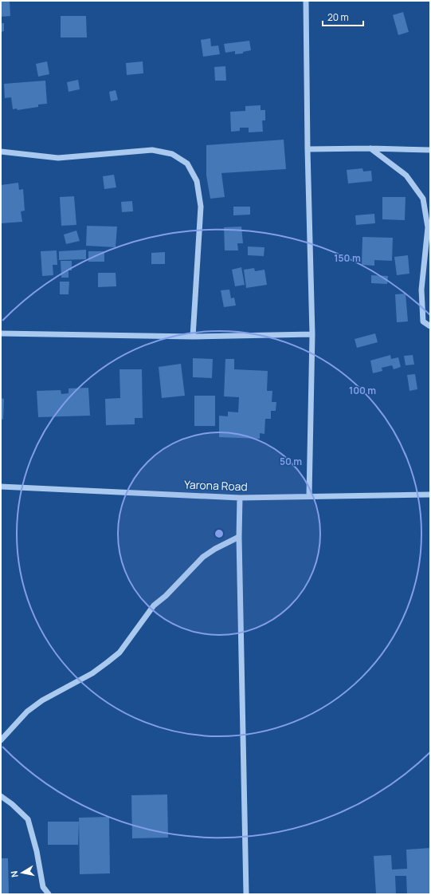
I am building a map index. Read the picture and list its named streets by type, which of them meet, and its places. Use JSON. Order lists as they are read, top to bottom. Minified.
{"streets":{"street":["Yarona Road"]},"scale_bar":"20 m","north":"left","rings":["150 m","100 m","50 m"]}
